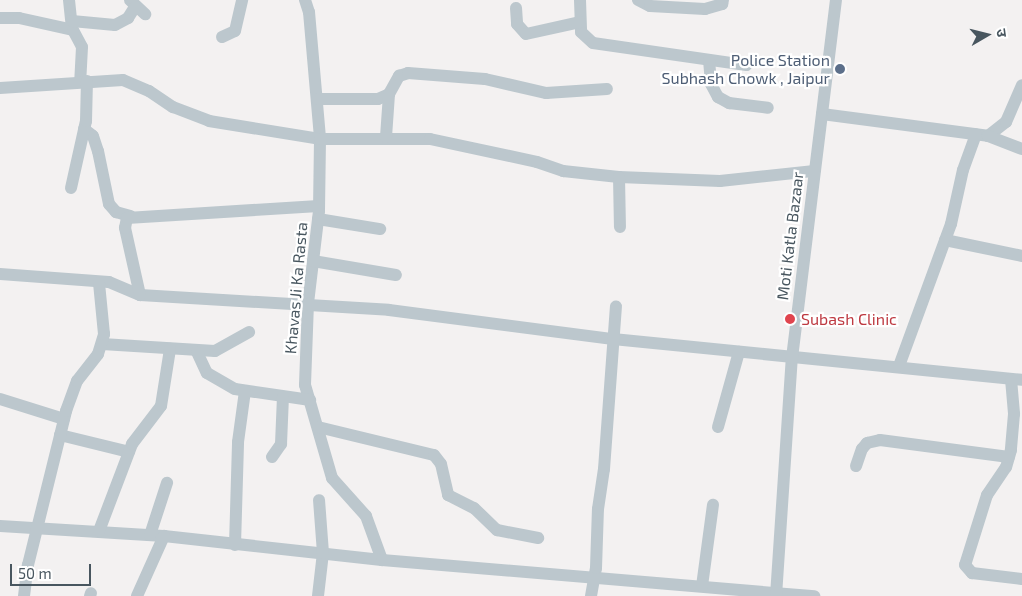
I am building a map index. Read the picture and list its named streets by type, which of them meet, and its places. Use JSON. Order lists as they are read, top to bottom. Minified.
{"streets":{"street":["Moti Katla Bazaar","Khavas Ji Ka Rasta"]},"places":["Police Station Subhash Chowk , Jaipur","Subash Clinic"],"scale_bar":"50 m","north":"right"}
